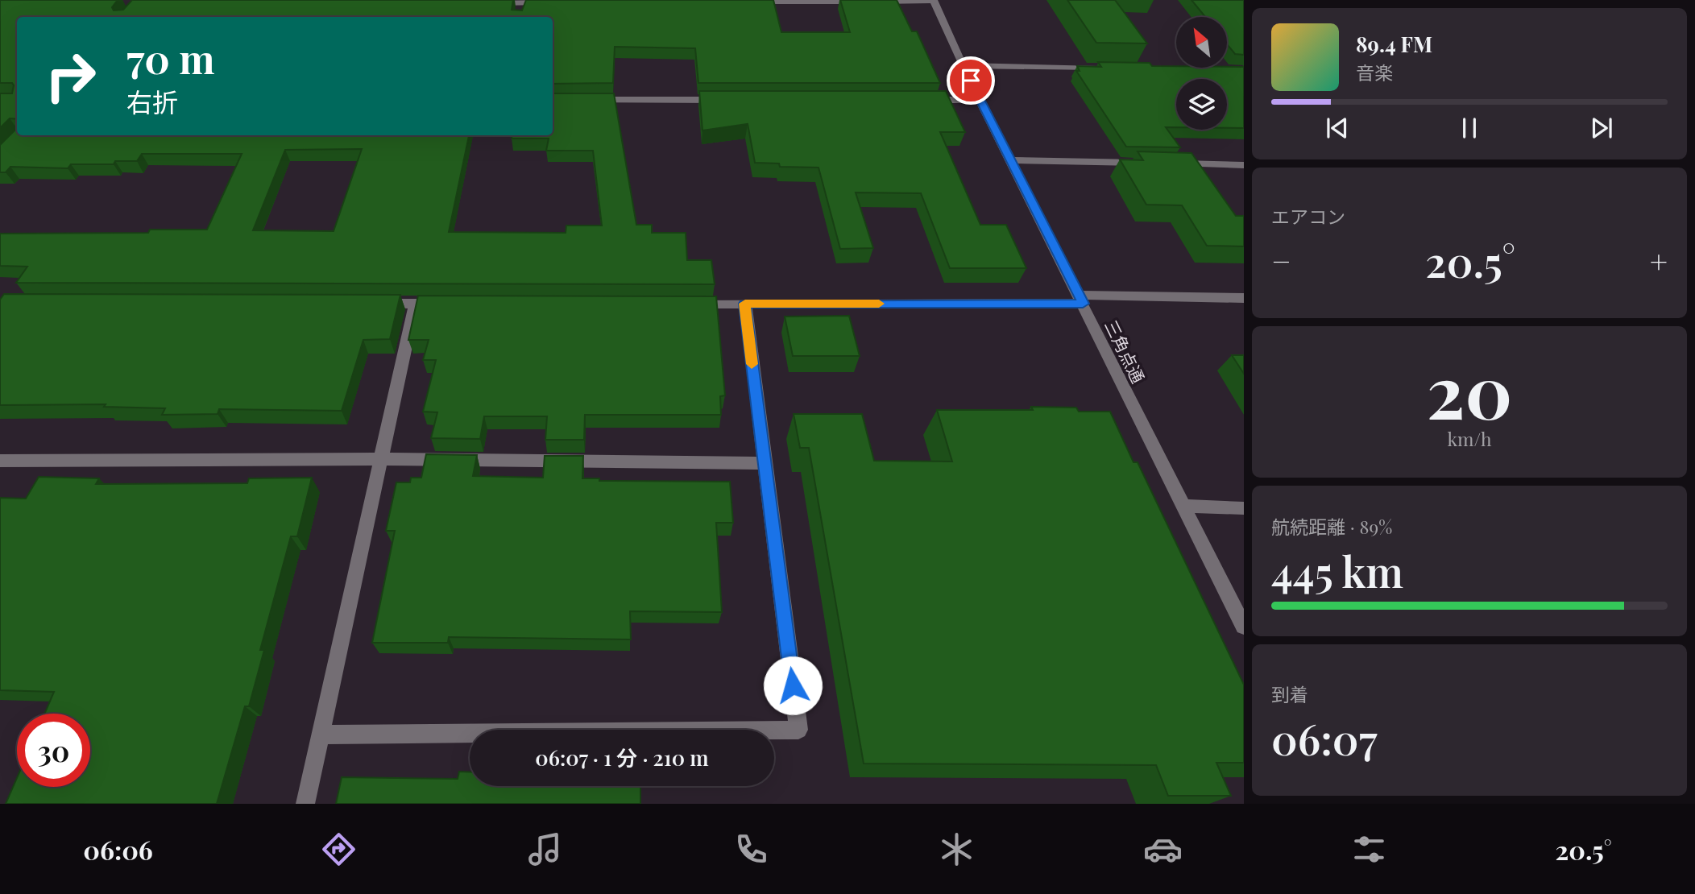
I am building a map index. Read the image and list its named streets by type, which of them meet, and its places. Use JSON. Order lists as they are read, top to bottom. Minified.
{"streets":{"street":["三角点通"]},"north":"top left","page":{"turn":["70 m","右折"],"song":["89.4 FM","音楽"],"tile":["エアコン",["20","km/h"],["航続距離 · 89%","445 km"],["到着","06:07"]],"heat":["−","20.5°","+"],"limit":"30","trip":"06:07 · 1 分 · 210 m","tabs":["06:06","20.5°"]}}
